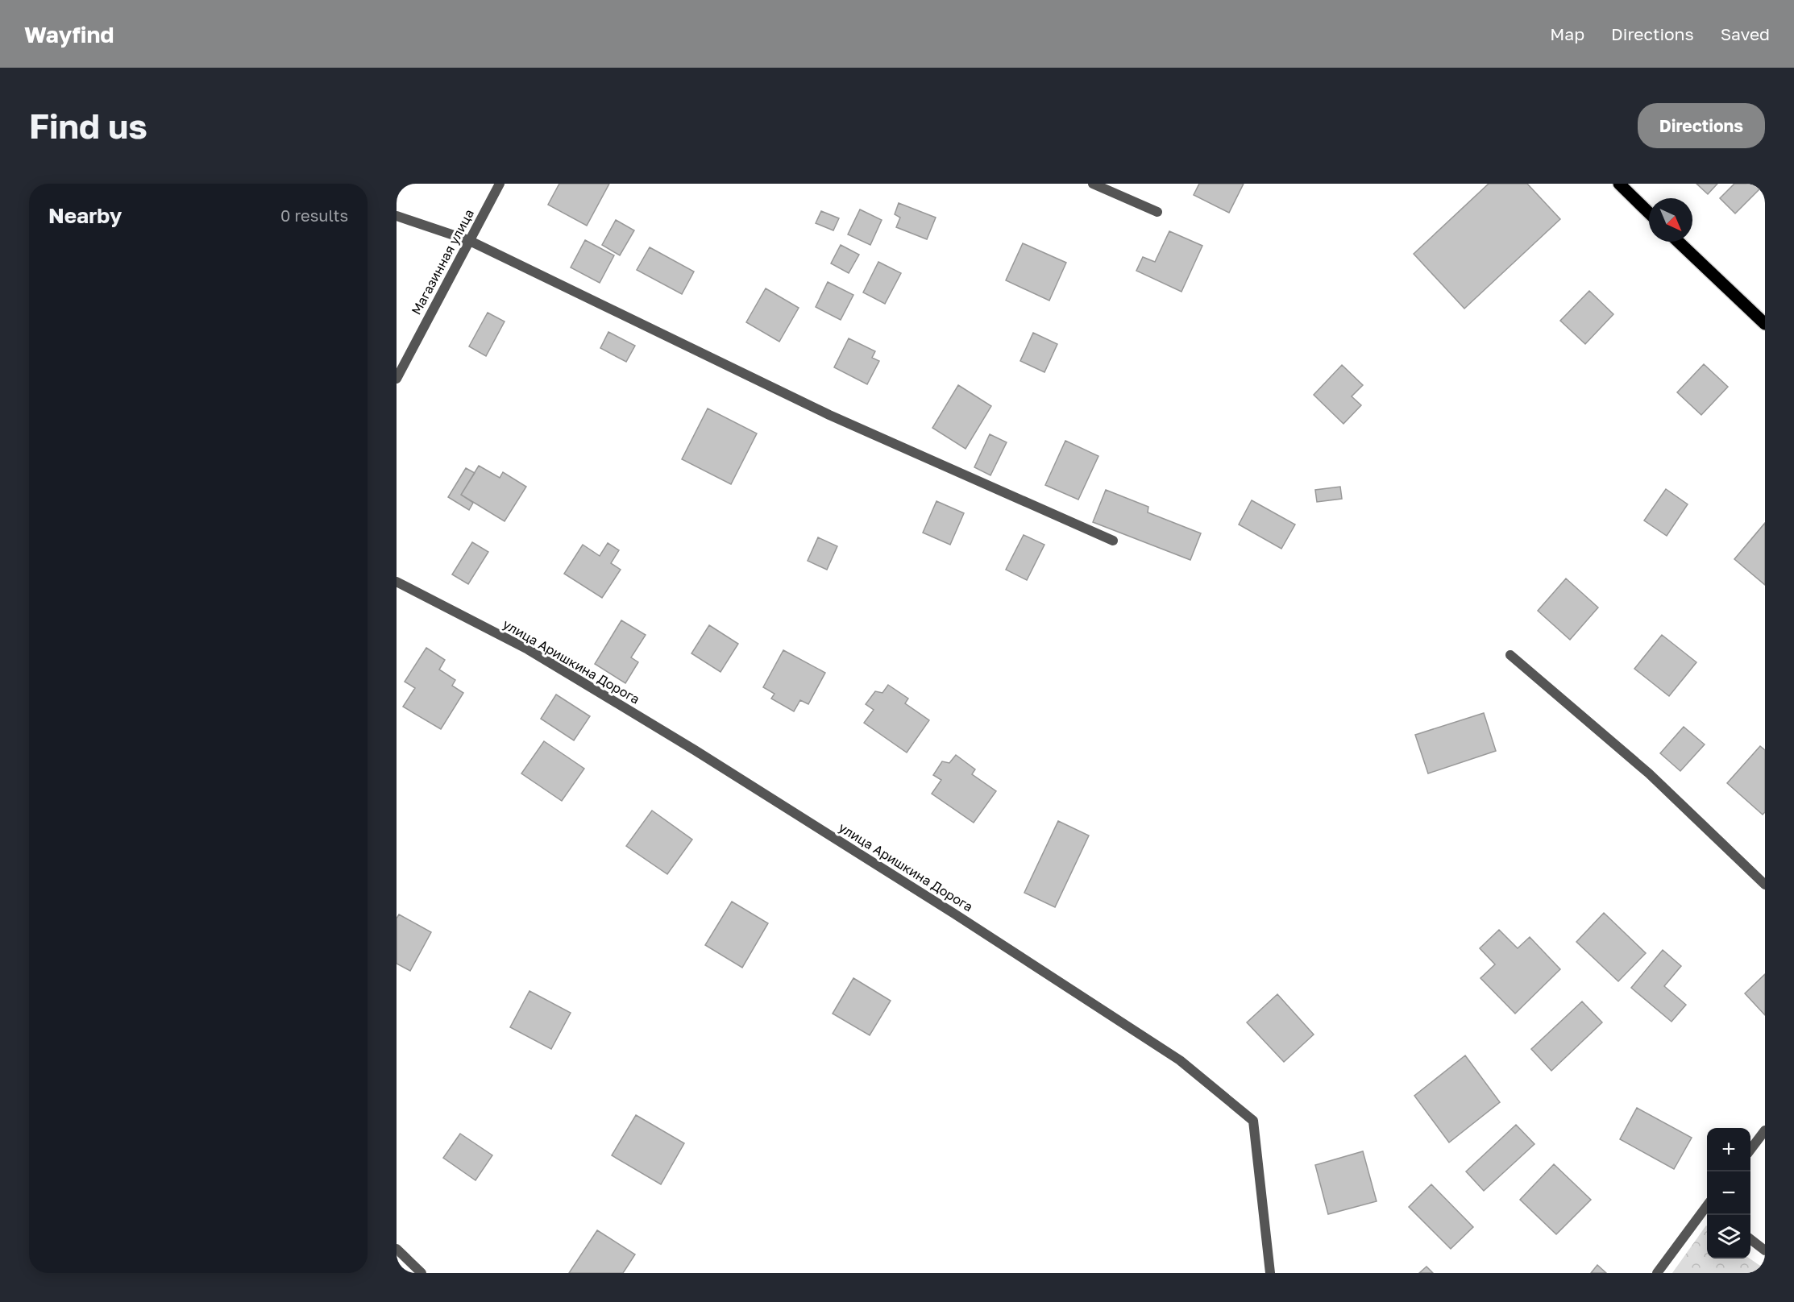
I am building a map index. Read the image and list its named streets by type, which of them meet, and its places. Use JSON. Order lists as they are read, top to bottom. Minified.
{"streets":{"street":["Магазинная улица","улица Аришкина Дорога"]},"north":"bottom right","page":{"header":"Wayfind","nav":["Map","Directions","Saved"],"buttons":"Directions","title":"Find us","heading":["Nearby","0 results"],"map_buttons":["+","−"]}}
